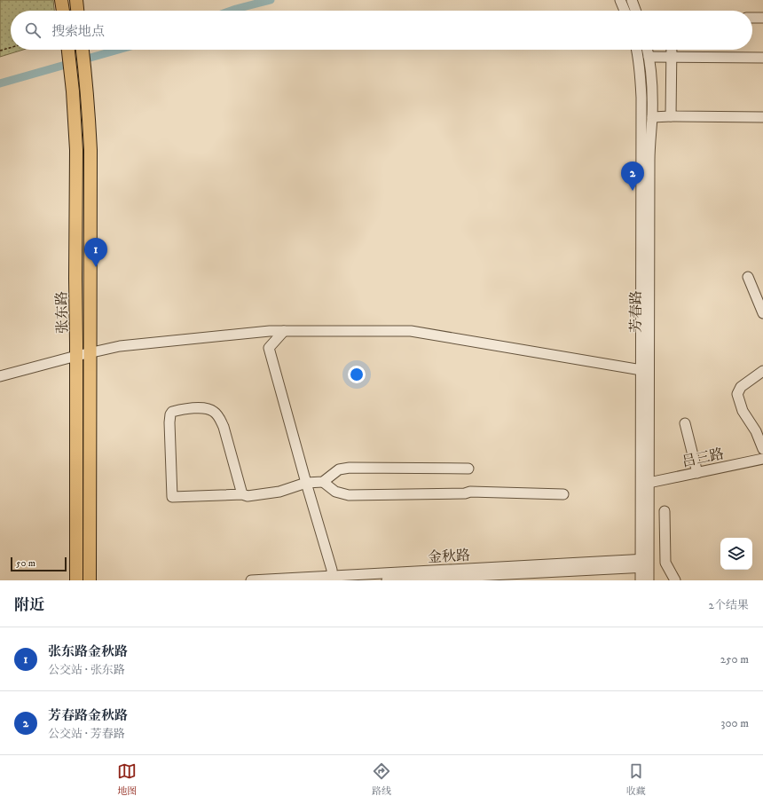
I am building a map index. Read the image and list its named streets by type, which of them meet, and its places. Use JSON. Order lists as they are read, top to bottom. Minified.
{"streets":{"main road":["张东路"],"street":["芳春路","吕三路","金秋路"]},"crossings":[["芳春路","吕三路"],["芳春路","金秋路"]],"scale_bar":"50 m","page":{"search":"搜索地点","pins":["2","1"],"scale":"50 m","heading":["附近","2个结果"],"list":[{"mark":"1","name":"张东路金秋路","note":"公交站 · 张东路","value":"250 m"},{"mark":"2","name":"芳春路金秋路","note":"公交站 · 芳春路","value":"300 m"}],"nav":["地图","路线","收藏"]}}
